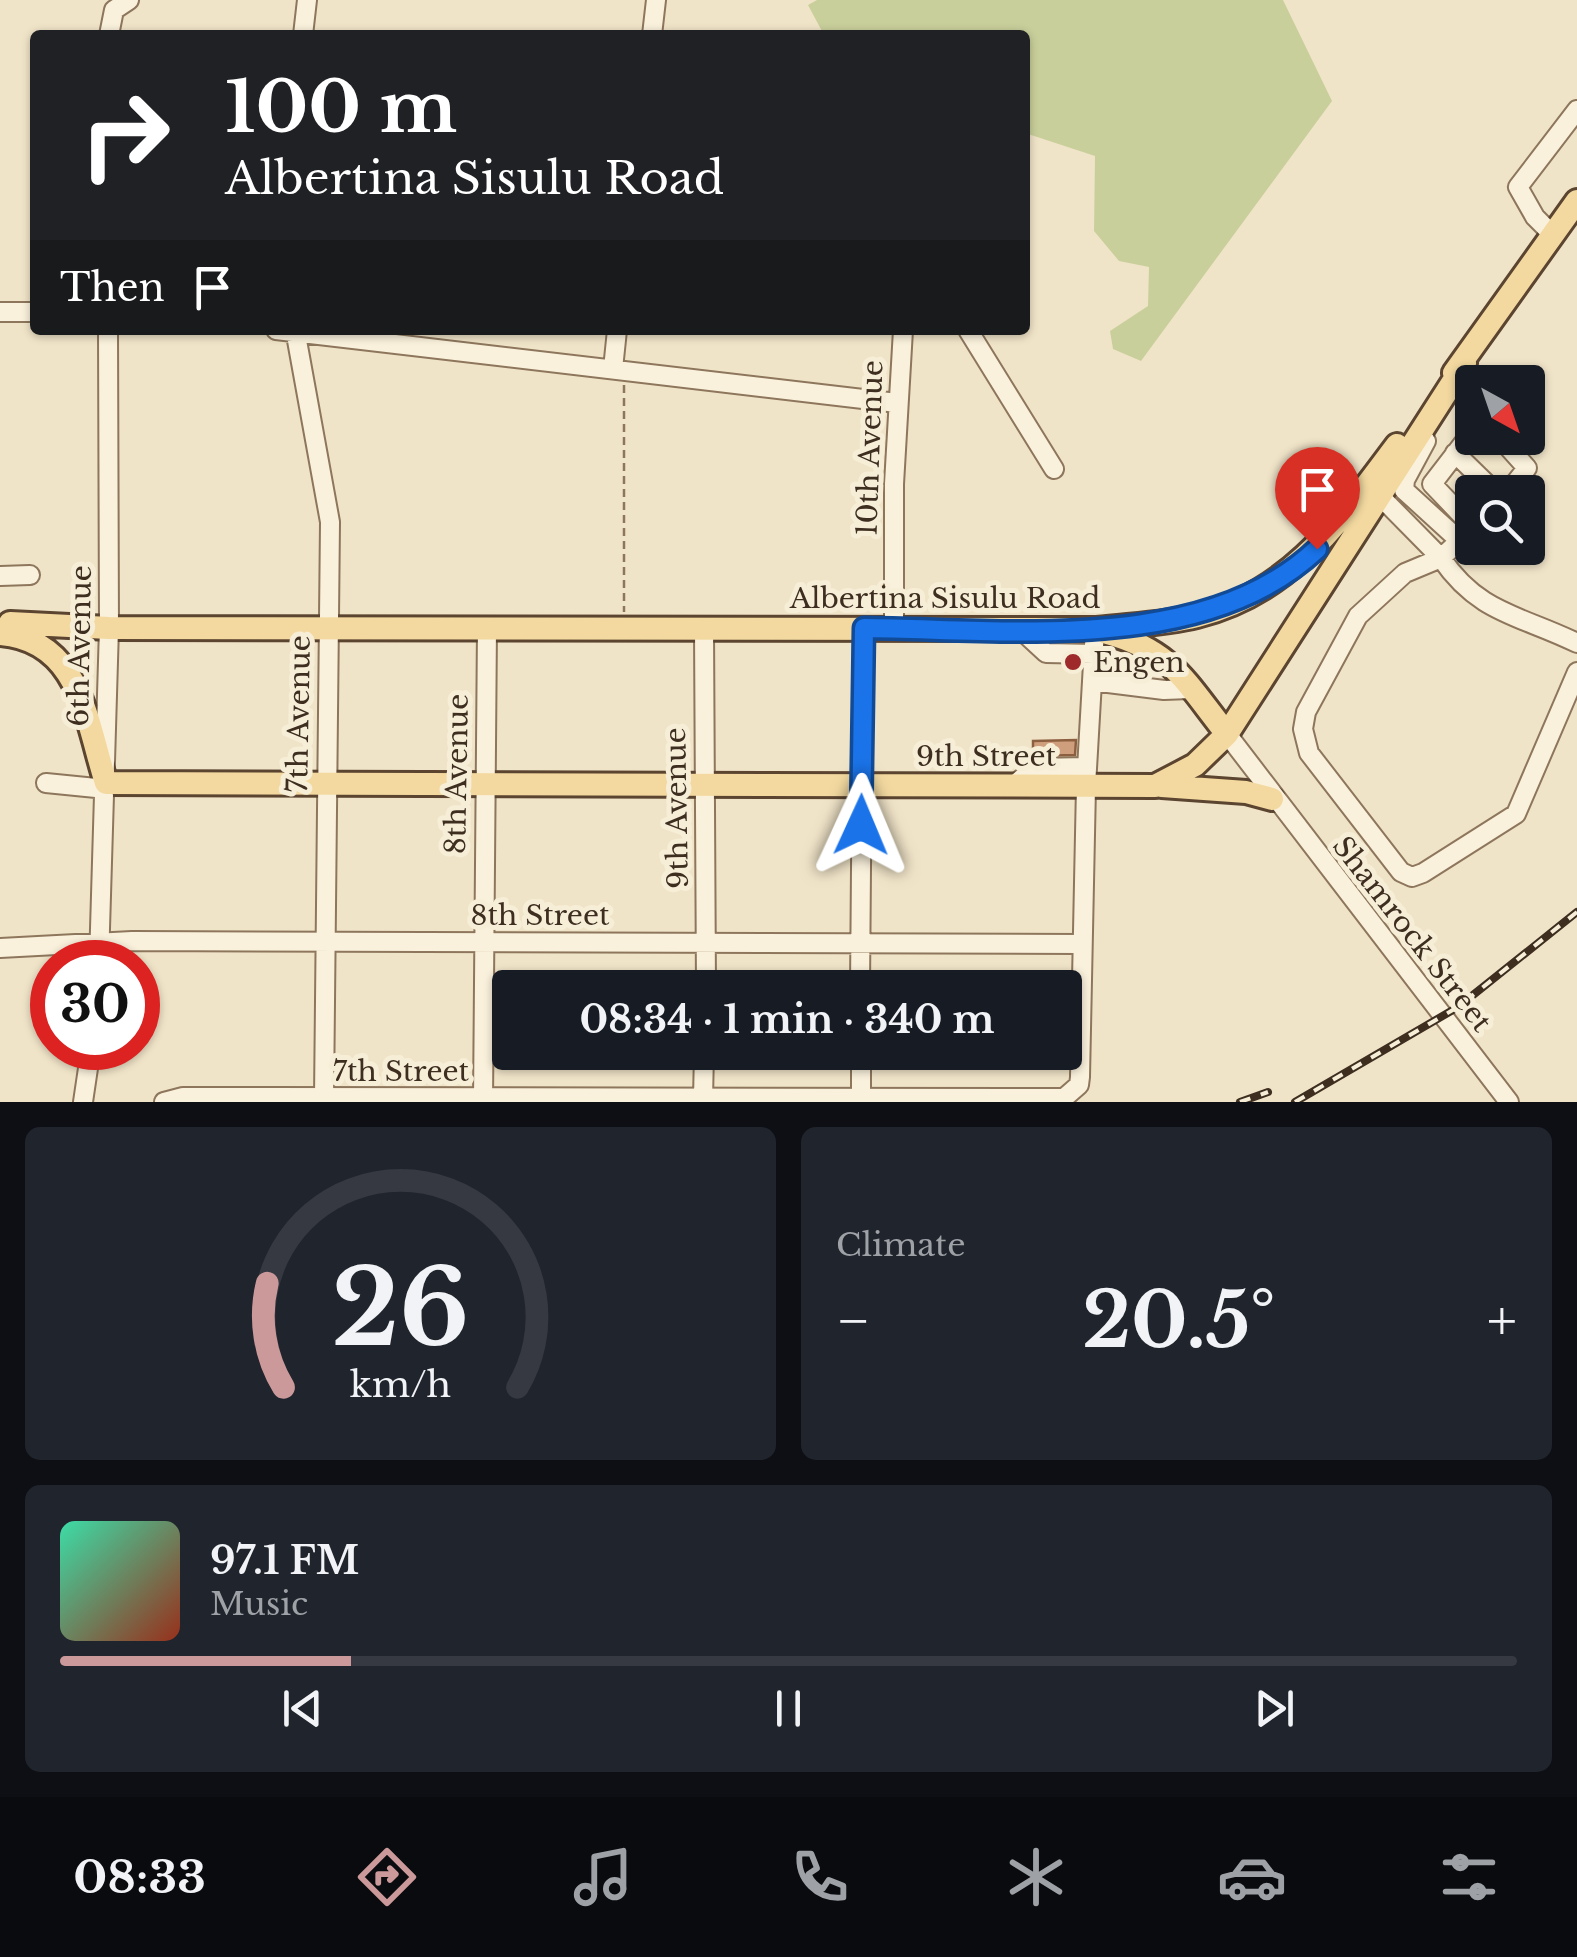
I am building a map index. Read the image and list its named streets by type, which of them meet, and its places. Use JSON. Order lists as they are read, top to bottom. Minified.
{"streets":{"main road":["Albertina Sisulu Road","9th Street"],"street":["10th Avenue","6th Avenue","7th Avenue","8th Avenue","9th Avenue","8th Street","Shamrock Street","7th Street"]},"crossings":[["10th Avenue","Albertina Sisulu Road"],["Albertina Sisulu Road","6th Avenue"],["Albertina Sisulu Road","7th Avenue"],["Albertina Sisulu Road","8th Avenue"],["Albertina Sisulu Road","9th Avenue"],["6th Avenue","9th Street"],["7th Avenue","9th Street"],["7th Avenue","8th Street"],["7th Avenue","7th Street"],["9th Street","8th Avenue"],["9th Street","9th Avenue"],["9th Street","Shamrock Street"],["8th Avenue","8th Street"],["8th Avenue","7th Street"],["9th Avenue","8th Street"]],"places":["Engen"],"north":"bottom right","page":{"turn":["100 m","Albertina Sisulu Road"],"then":"Then","limit":"30","trip":"08:34 · 1 min · 340 m","tile":"Climate","heat":["−","20.5°","+"],"song":["97.1 FM","Music"],"tabs":"08:33","gauge":["26","km/h"]}}
